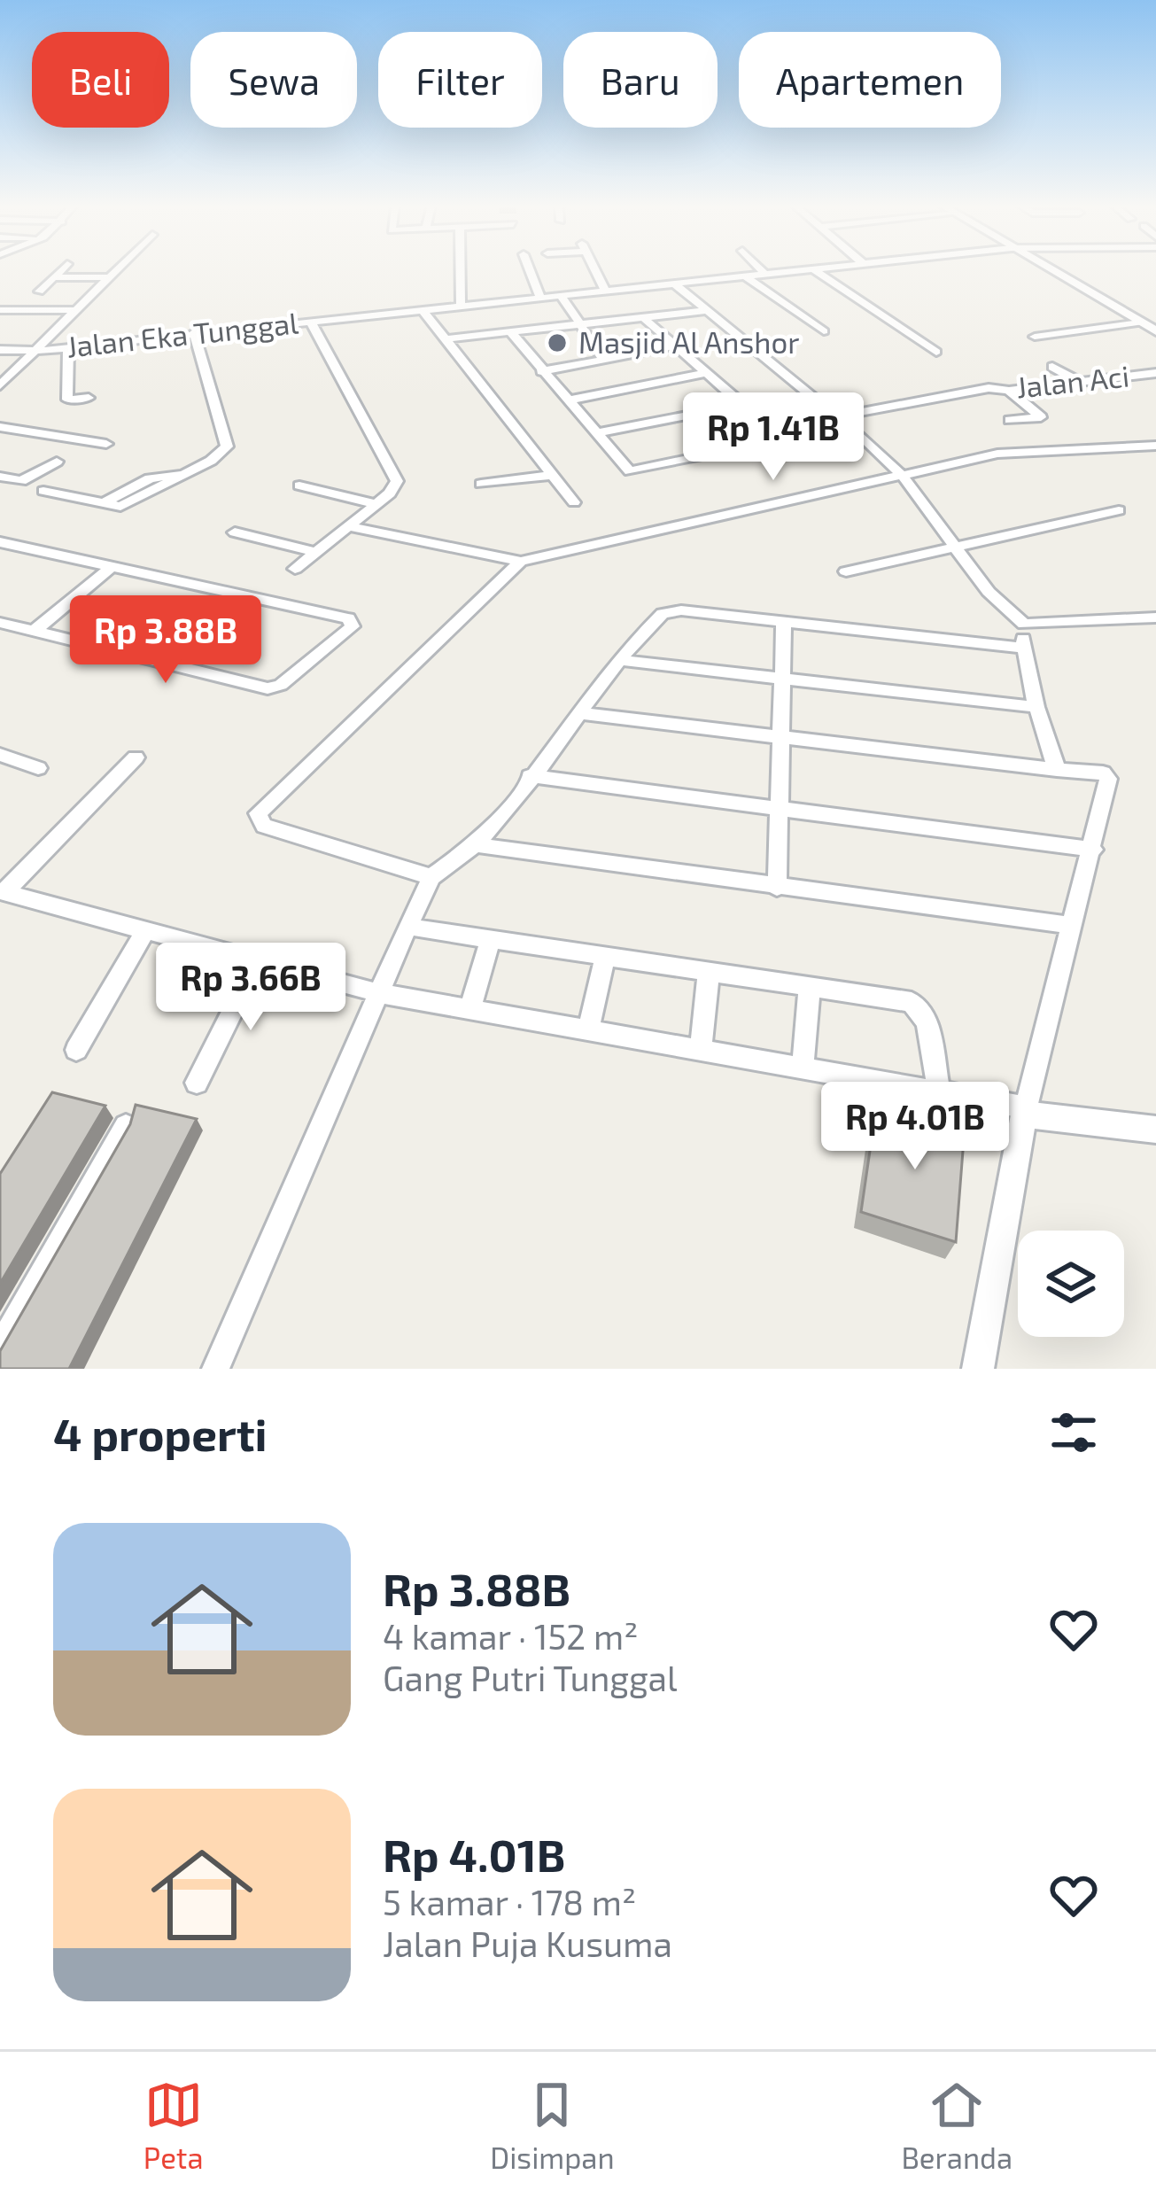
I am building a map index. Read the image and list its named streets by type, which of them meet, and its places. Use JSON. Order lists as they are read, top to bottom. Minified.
{"streets":{"street":["Jalan Eka Tunggal","Jalan Aci"]},"places":["Masjid Al Anshor"],"page":{"chip":["Beli","Sewa","Filter","Baru","Apartemen"],"price":["Rp 1.41B","Rp 3.88B","Rp 3.66B","Rp 4.01B"],"heading":"4 properti","list":[{"name":"Rp 3.88B","note":"4 kamar · 152 m² · Gang Putri Tunggal"},{"name":"Rp 4.01B","note":"5 kamar · 178 m² · Jalan Puja Kusuma"}],"tabs":["Peta","Disimpan","Beranda"]}}
